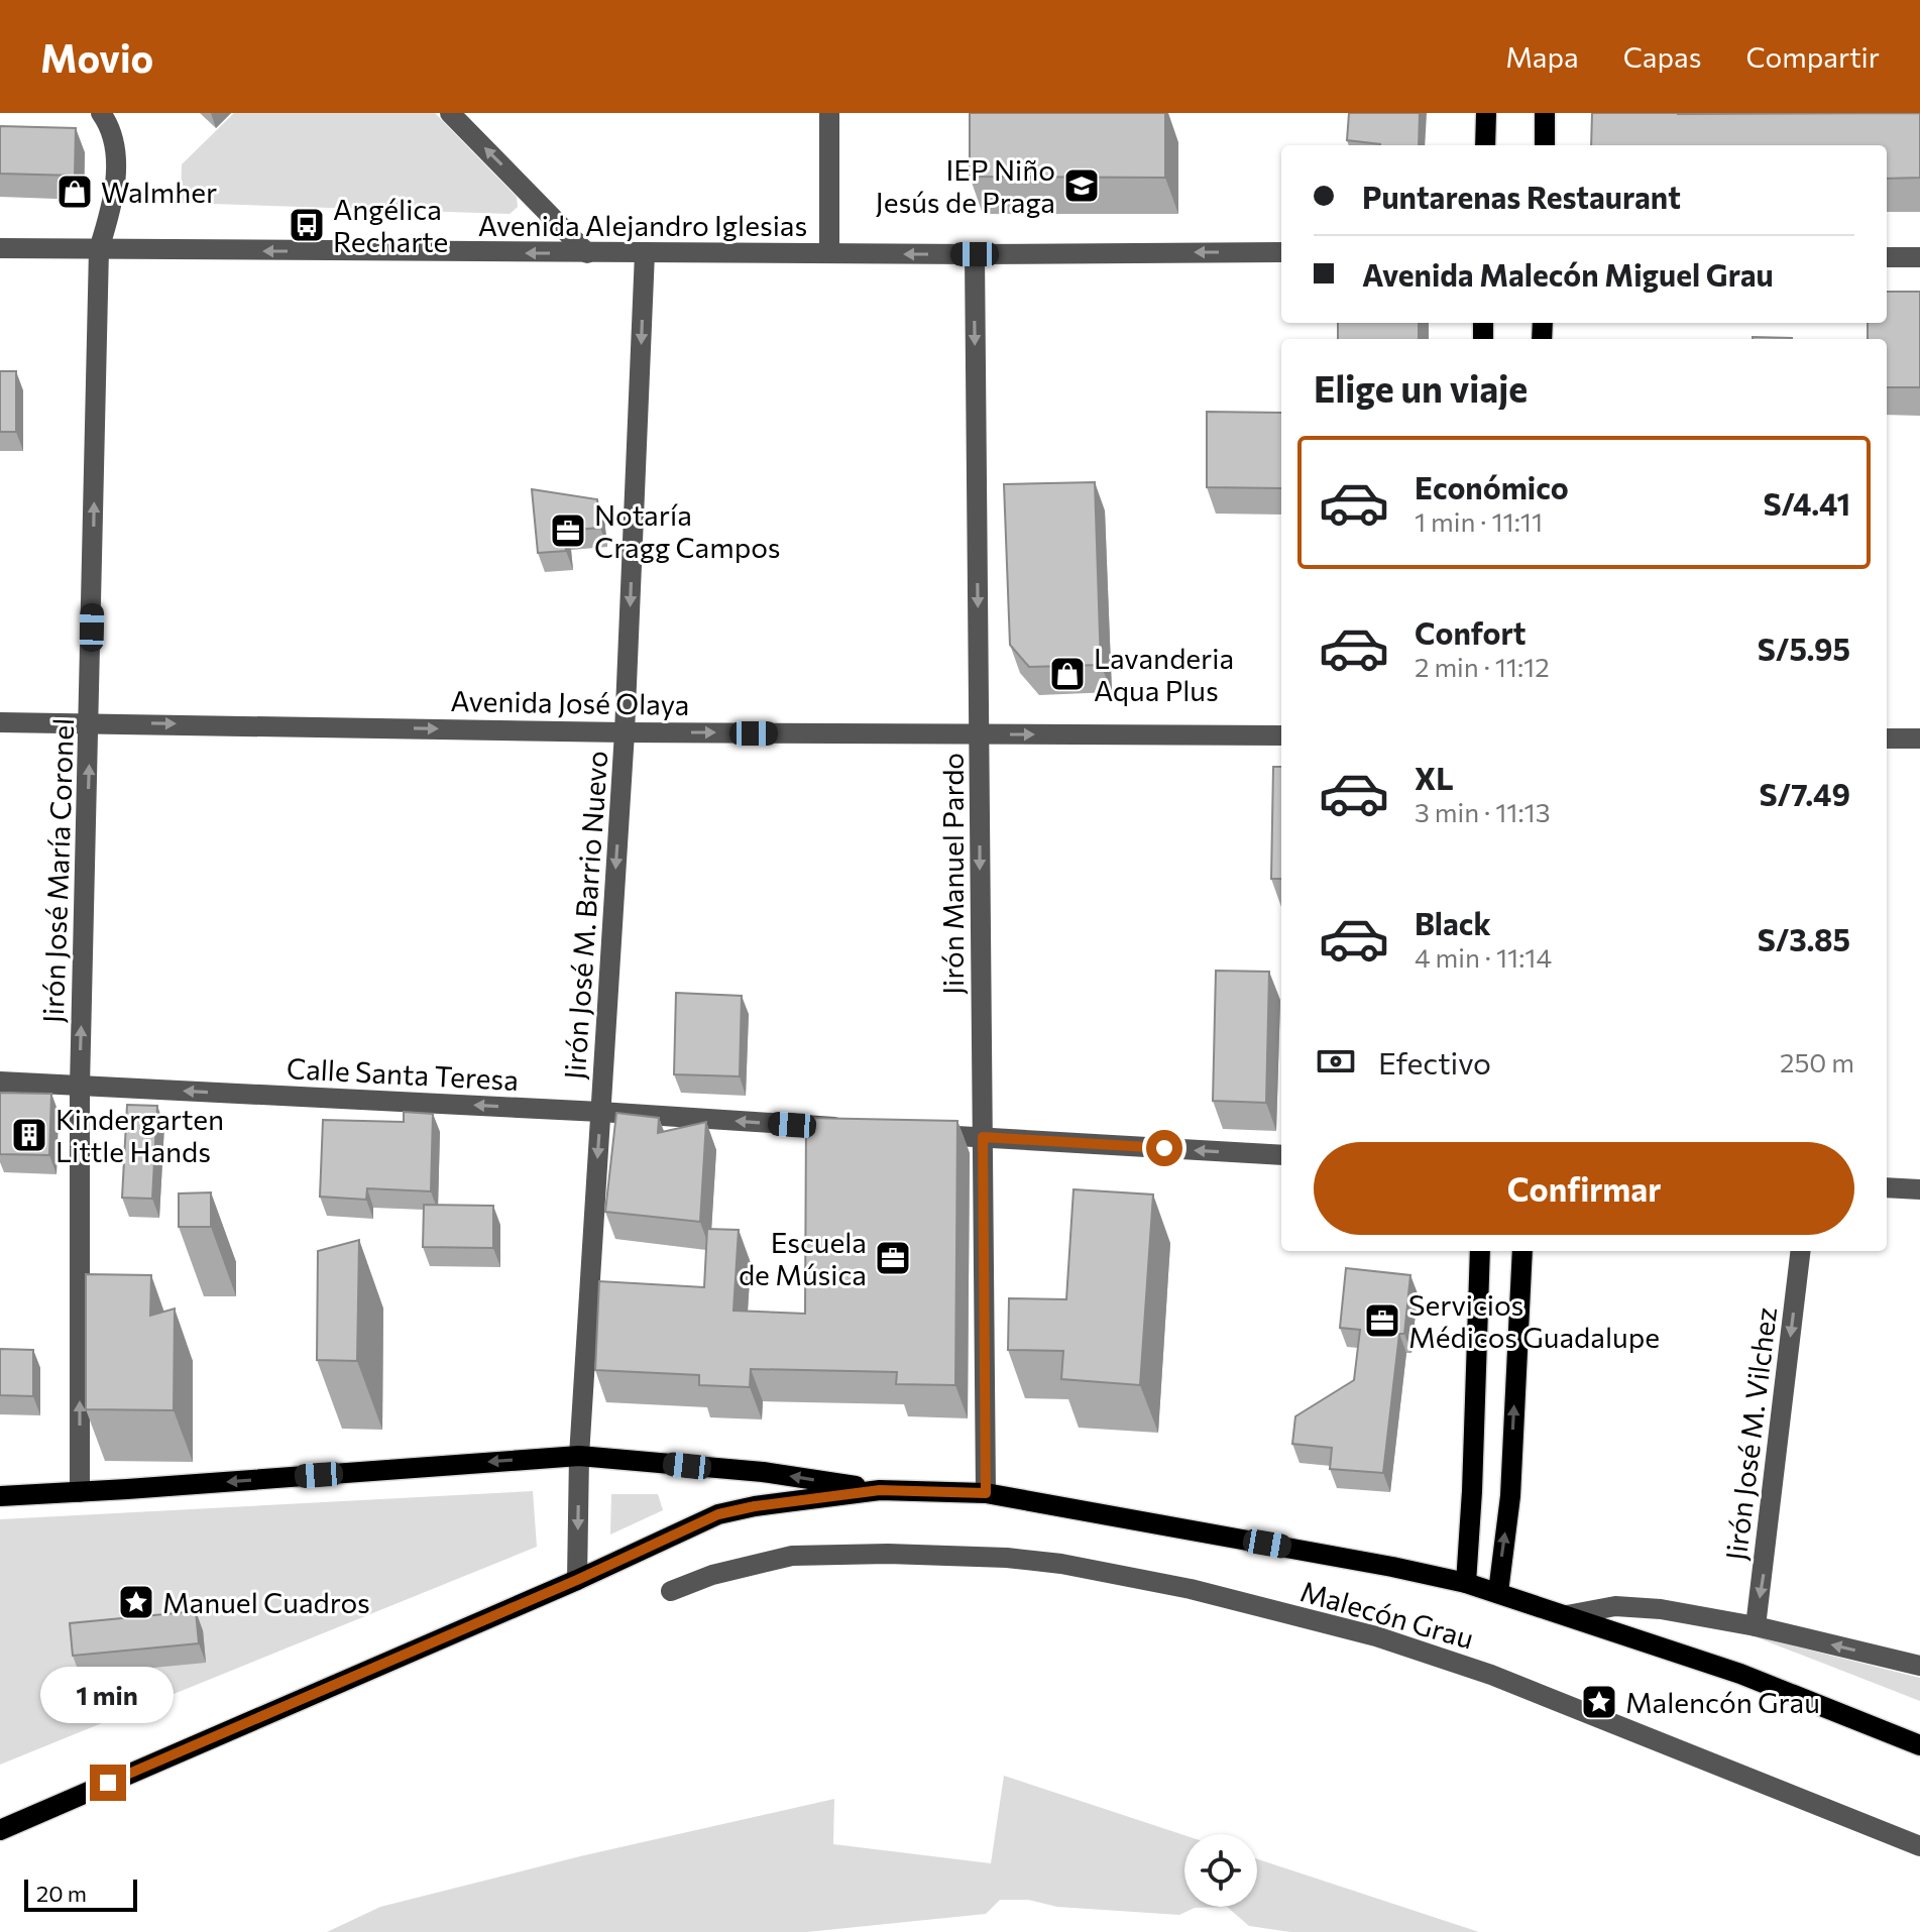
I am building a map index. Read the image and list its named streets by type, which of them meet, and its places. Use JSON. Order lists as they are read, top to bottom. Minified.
{"streets":{"street":["Avenida Alejandro Iglesias","Avenida José Olaya","Jirón José María Coronel","Jirón Manuel Pardo","Jirón José M. Barrio Nuevo","Calle Santa Teresa","Jirón José M. Vilchez","Malecón Grau"]},"crossings":[["Avenida Alejandro Iglesias","Jirón José María Coronel"],["Avenida Alejandro Iglesias","Jirón Manuel Pardo"],["Avenida Alejandro Iglesias","Jirón José M. Barrio Nuevo"],["Avenida José Olaya","Jirón José María Coronel"],["Avenida José Olaya","Jirón Manuel Pardo"],["Avenida José Olaya","Jirón José M. Barrio Nuevo"],["Jirón José María Coronel","Calle Santa Teresa"],["Jirón José M. Barrio Nuevo","Calle Santa Teresa"]],"one_way":["Avenida Alejandro Iglesias","Avenida José Olaya","Jirón José María Coronel","Jirón Manuel Pardo","Jirón José M. Barrio Nuevo","Calle Santa Teresa","Jirón José M. Vilchez"],"places":{"school or university":["IEP Niño Jesús de Praga"],"shop":["Walmher","Lavanderia Aqua Plus"],"bus stop":["Angélica Recharte"],"office":["Notaría Cragg Campos","Escuela de Música","Servicios Médicos Guadalupe"],"building":["Kindergarten Little Hands"],"place":["Manuel Cuadros","Malencón Grau"]},"scale_bar":"20 m","page":{"header":"Movio","nav":["Mapa","Capas","Compartir"],"banner":["Puntarenas Restaurant","Avenida Malecón Miguel Grau"],"heading":"Elige un viaje","list":[{"name":"Económico","note":"1 min · 11:11","value":"S/4.41"},{"name":"Confort","note":"2 min · 11:12","value":"S/5.95"},{"name":"XL","note":"3 min · 11:13","value":"S/7.49"},{"name":"Black","note":"4 min · 11:14","value":"S/3.85"}],"pay":["Efectivo","250 m"],"buttons":"Confirmar","bubble":"1 min","scale":"20 m"}}
